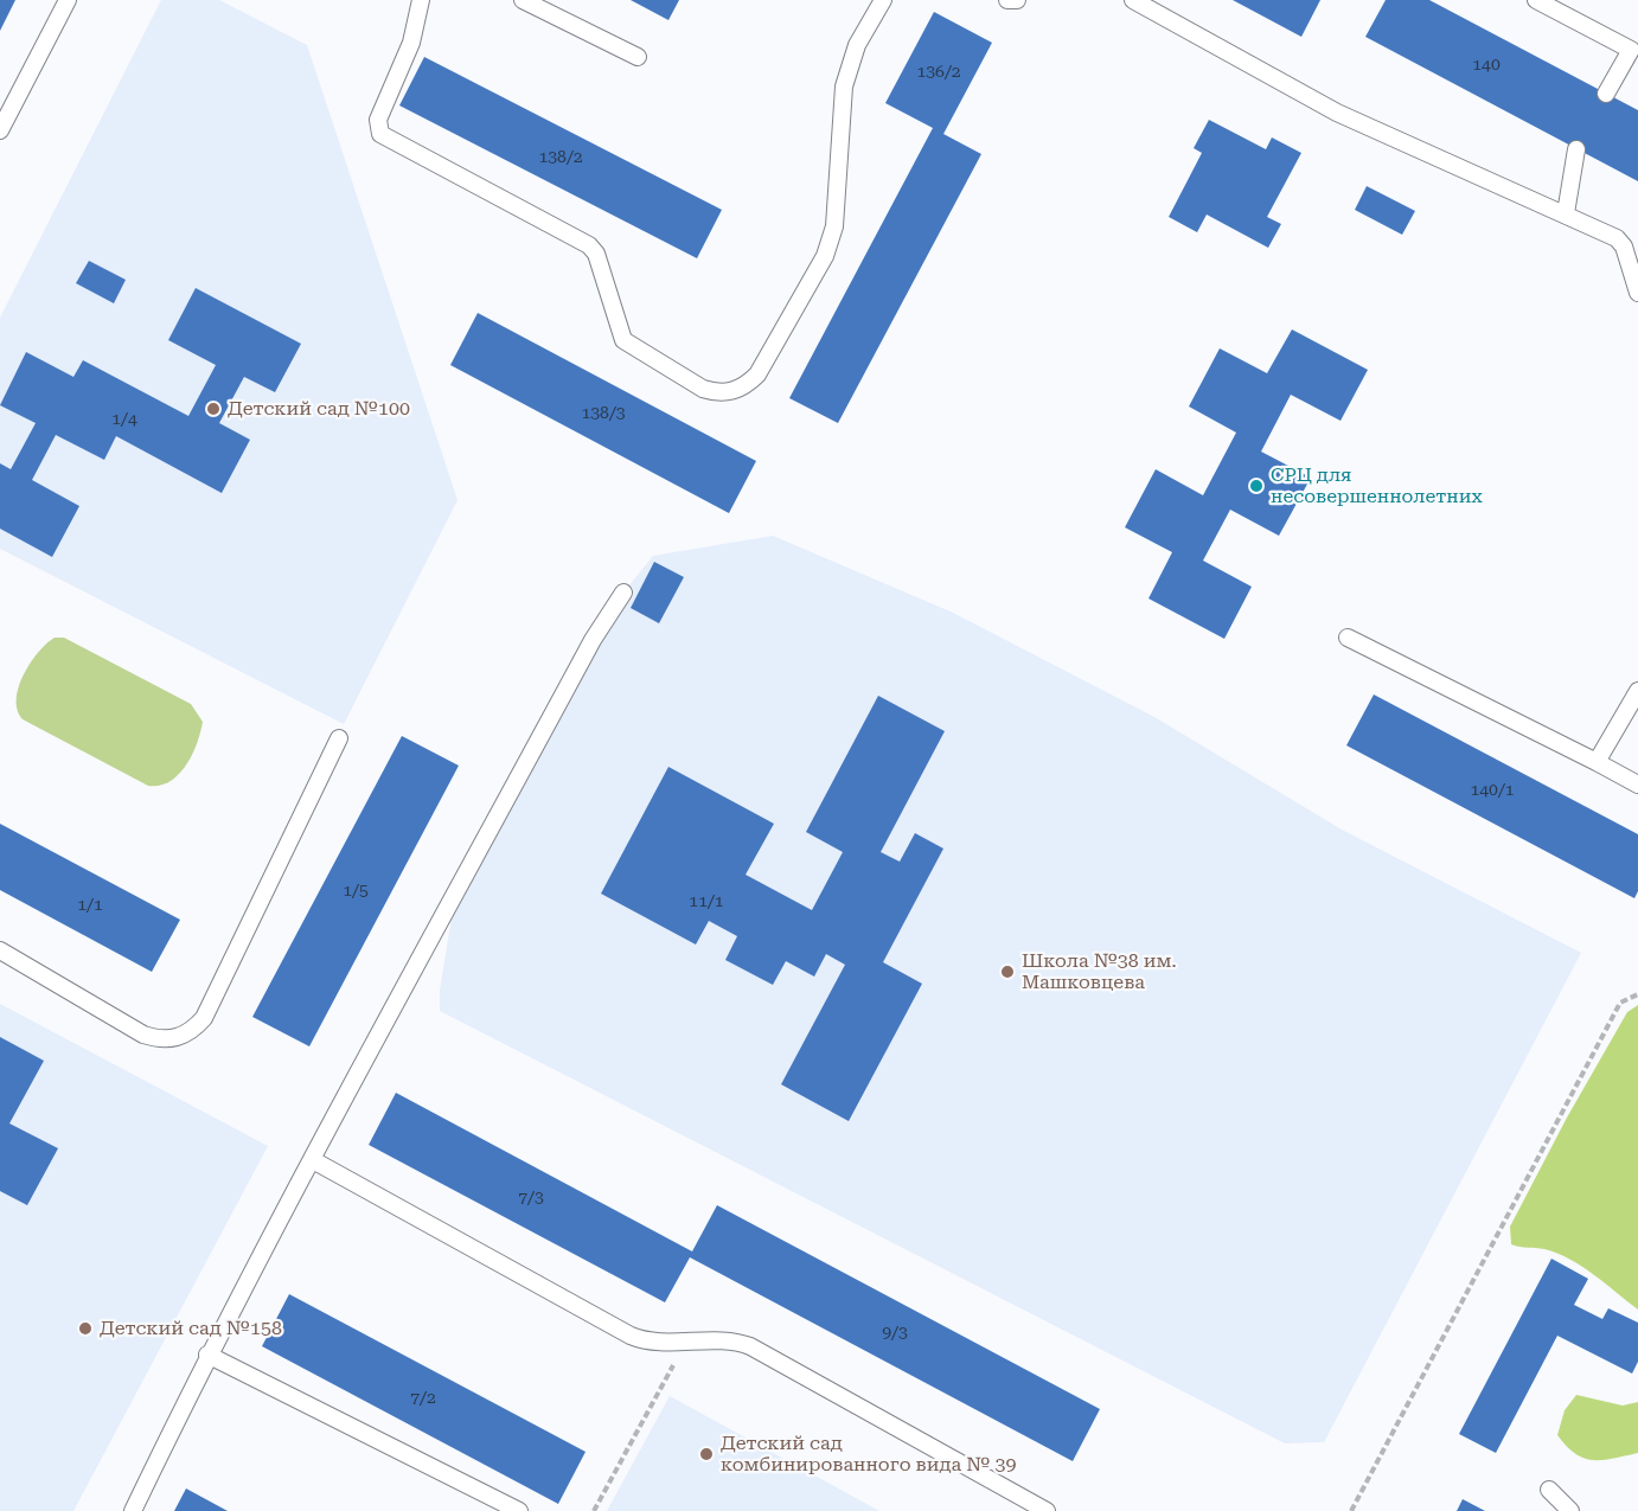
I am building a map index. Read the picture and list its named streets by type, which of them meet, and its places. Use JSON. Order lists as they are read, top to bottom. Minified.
{"places":["Детский сад №100","СРЦ для несовершеннолетних","Школа №38 им. Машковцева","Детский сад №158","Детский сад комбинированного вида № 39"],"house_numbers":["140","136/2","138/2","138/3","1/4","140/1","1/5","11/1","1/1","7/3","9/3","7/2"]}
